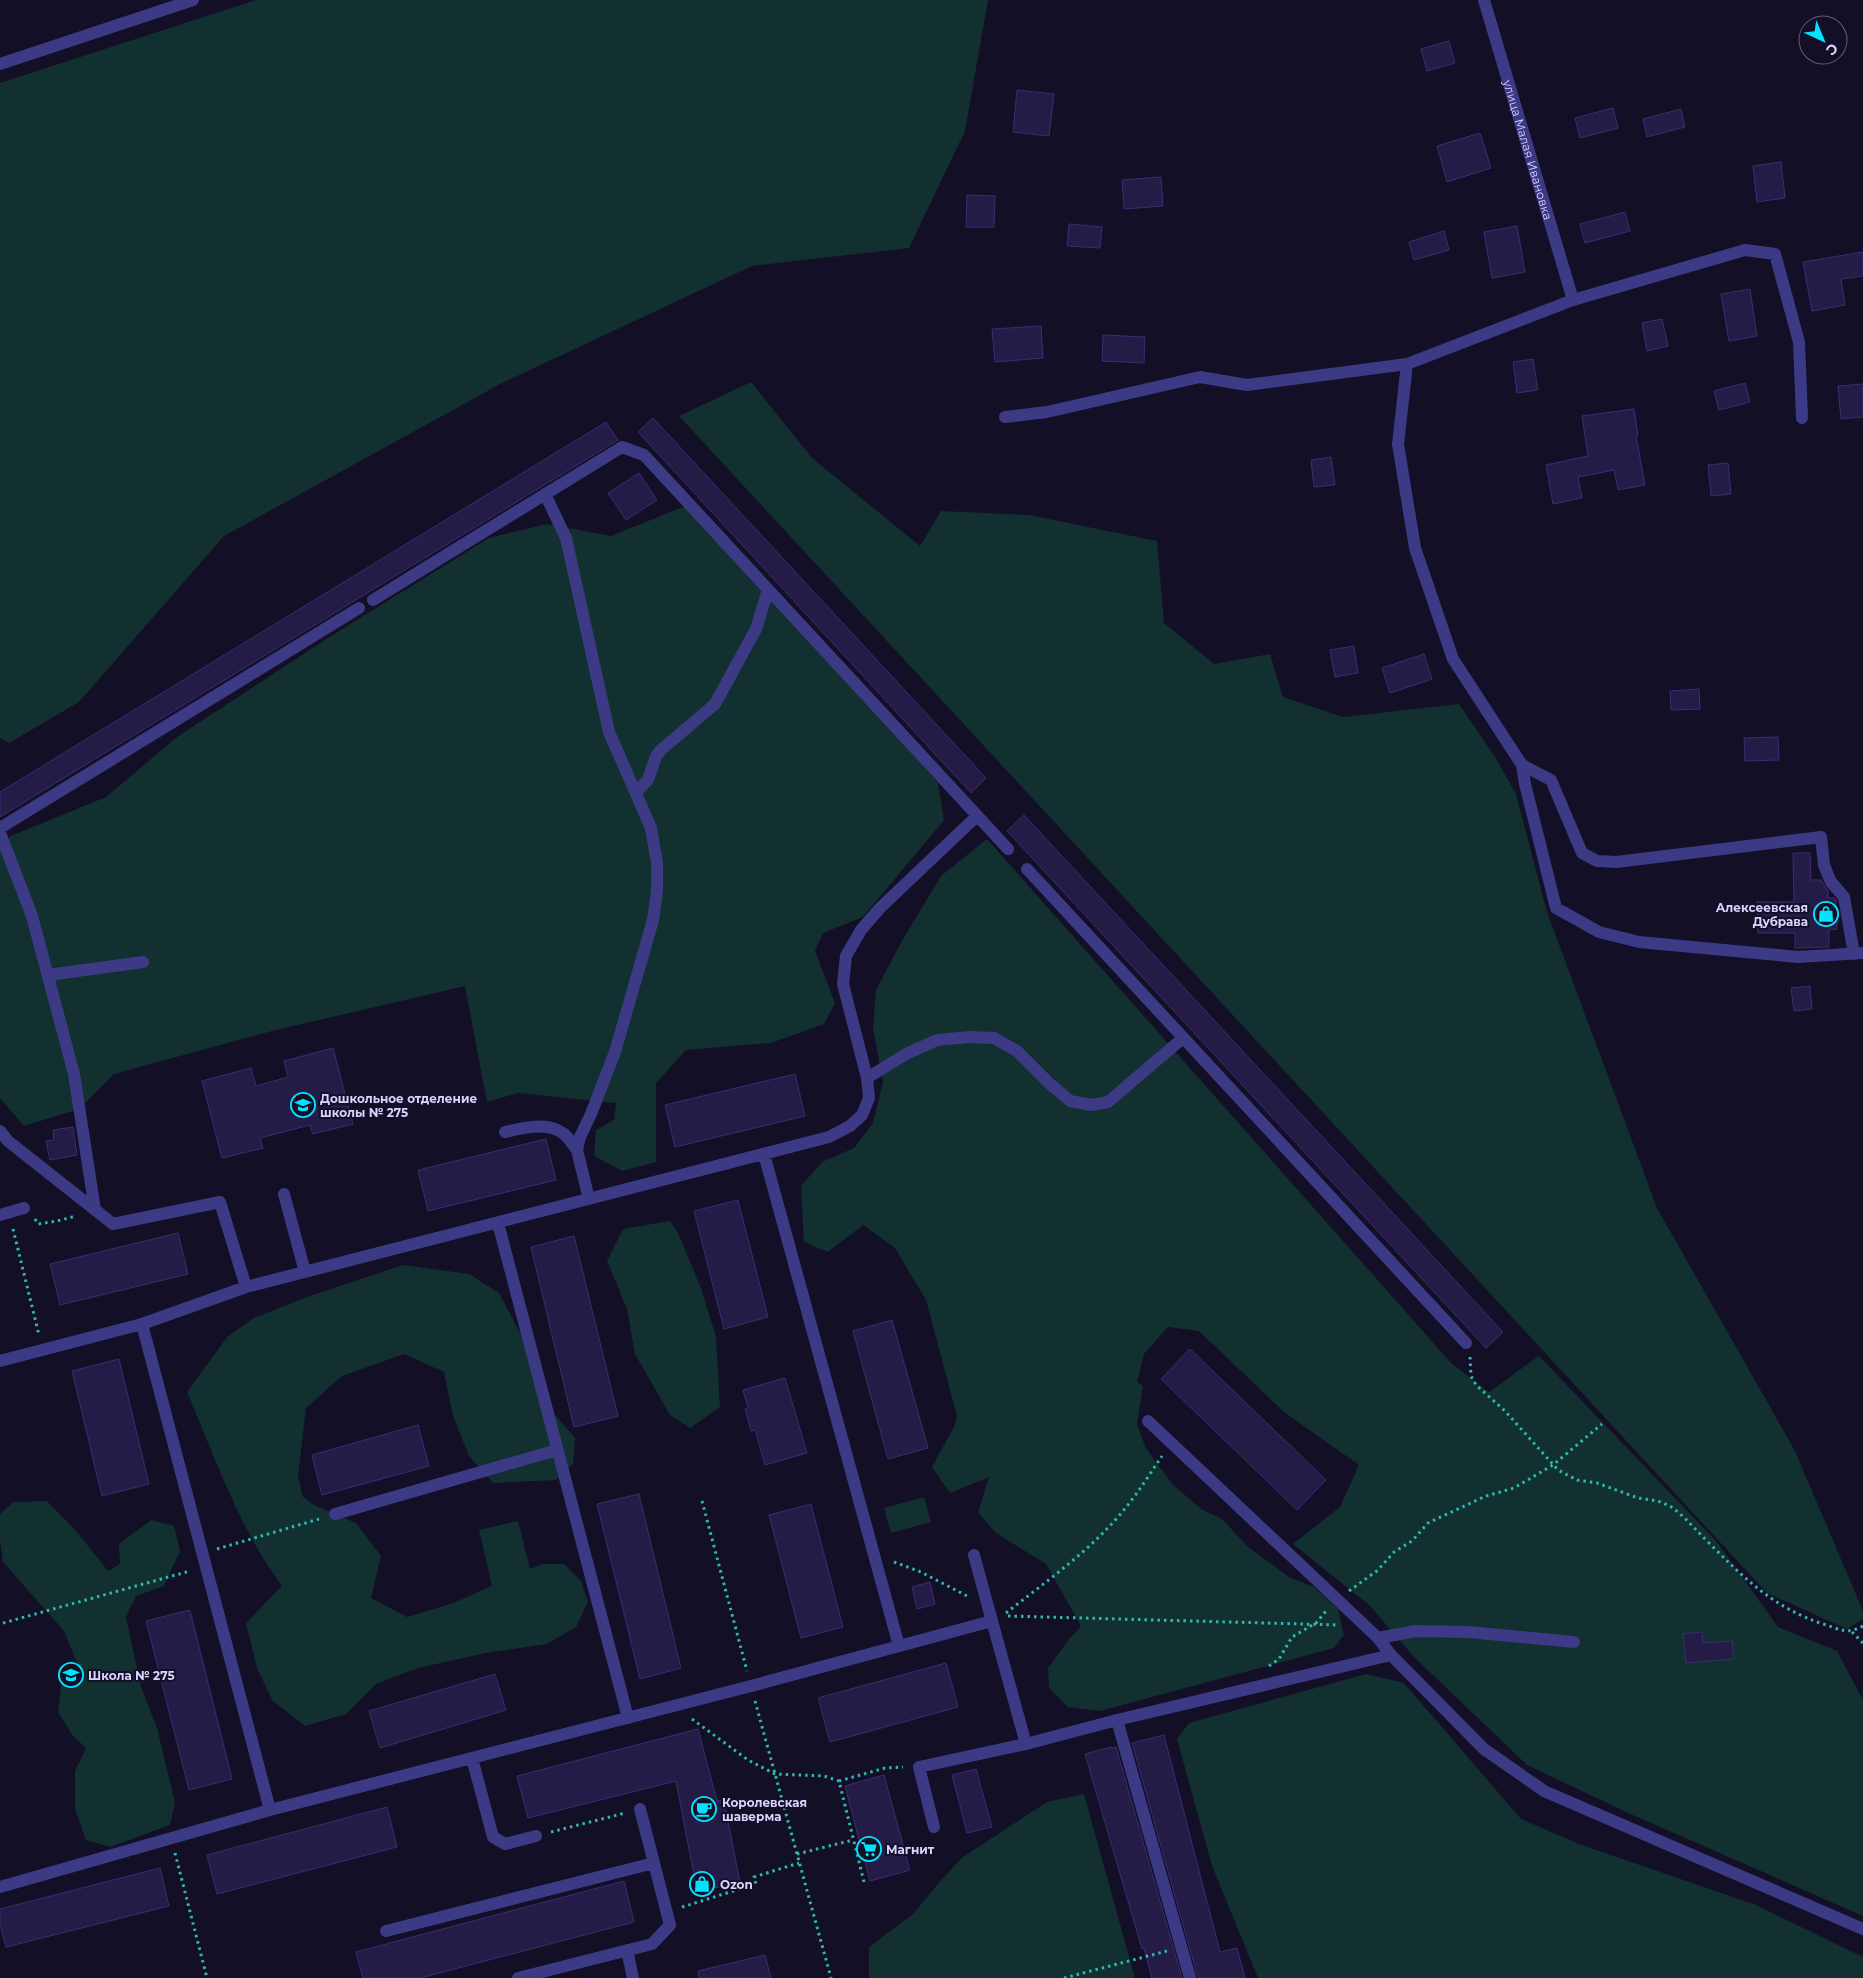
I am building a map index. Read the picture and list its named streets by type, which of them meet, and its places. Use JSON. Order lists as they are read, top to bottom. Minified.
{"streets":{"street":["улица Малая Ивановка"]},"places":{"shop":["Алексеевская Дубрава","Ozon"],"school or university":["Дошкольное отделение школы № 275","Школа № 275"],"cafe":["Королевская шаверма"],"supermarket":["Магнит"]},"north":"bottom right"}
